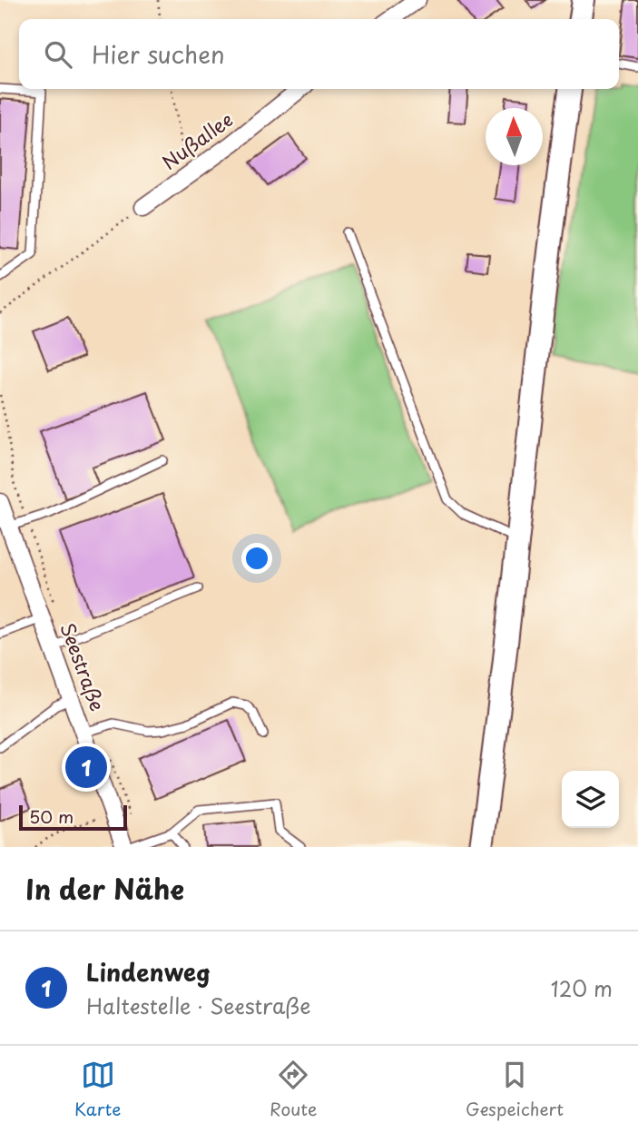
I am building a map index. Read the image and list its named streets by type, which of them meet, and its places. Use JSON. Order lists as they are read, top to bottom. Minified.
{"streets":{"street":["Nußallee","Seestraße"]},"scale_bar":"50 m","north":"top","page":{"search":"Hier suchen","pins":"1","scale":"50 m","heading":"In der Nähe","list":[{"mark":"1","name":"Lindenweg","note":"Haltestelle · Seestraße","value":"120 m"}],"nav":["Karte","Route","Gespeichert"]}}
